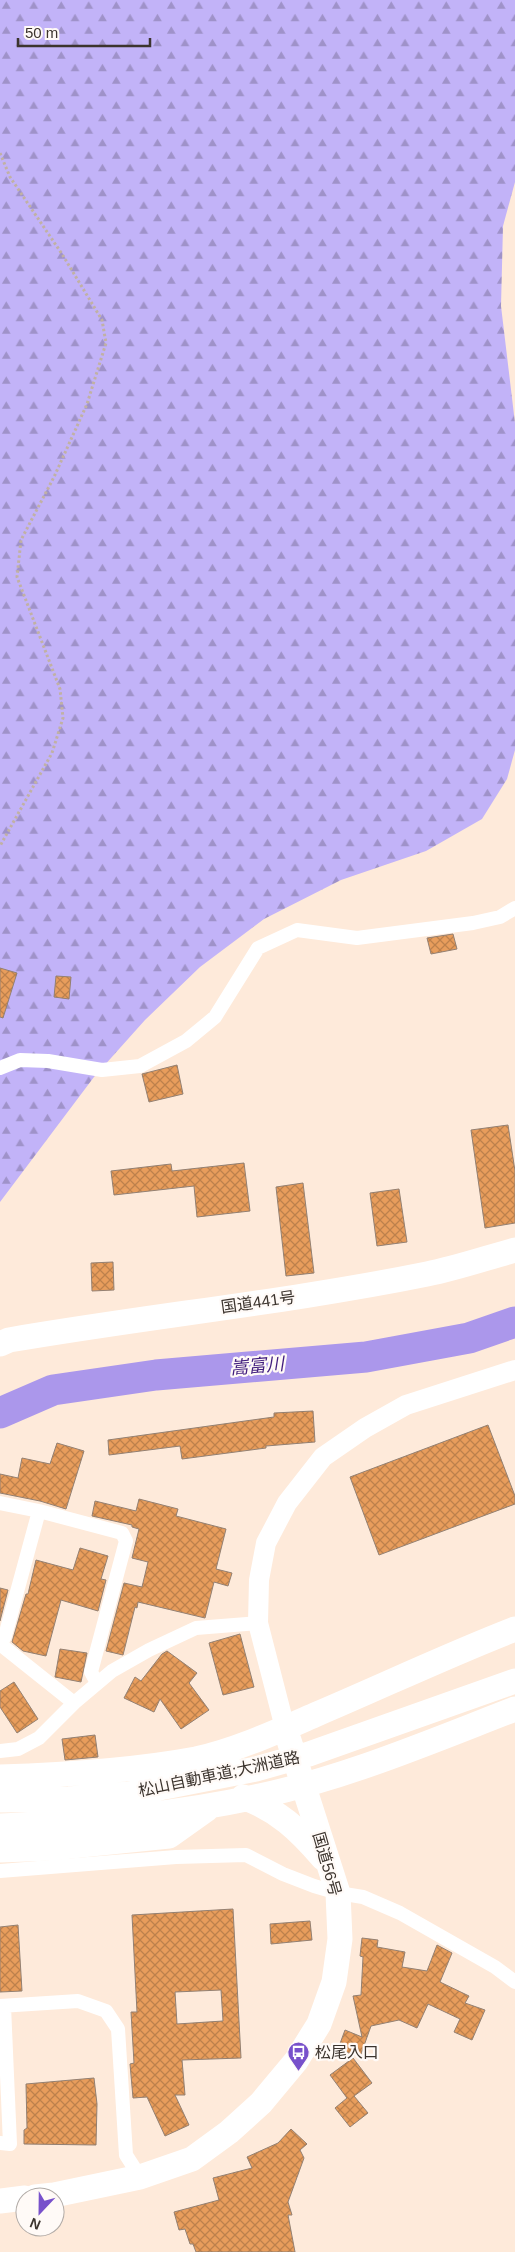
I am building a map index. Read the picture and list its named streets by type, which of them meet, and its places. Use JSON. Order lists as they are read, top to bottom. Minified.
{"streets":{"highway":["国道441号","松山自動車道;大洲道路","国道56号"]},"water":["嵩富川"],"places":{"bus stop":["松尾入口"]},"scale_bar":"50 m","north":"bottom"}
